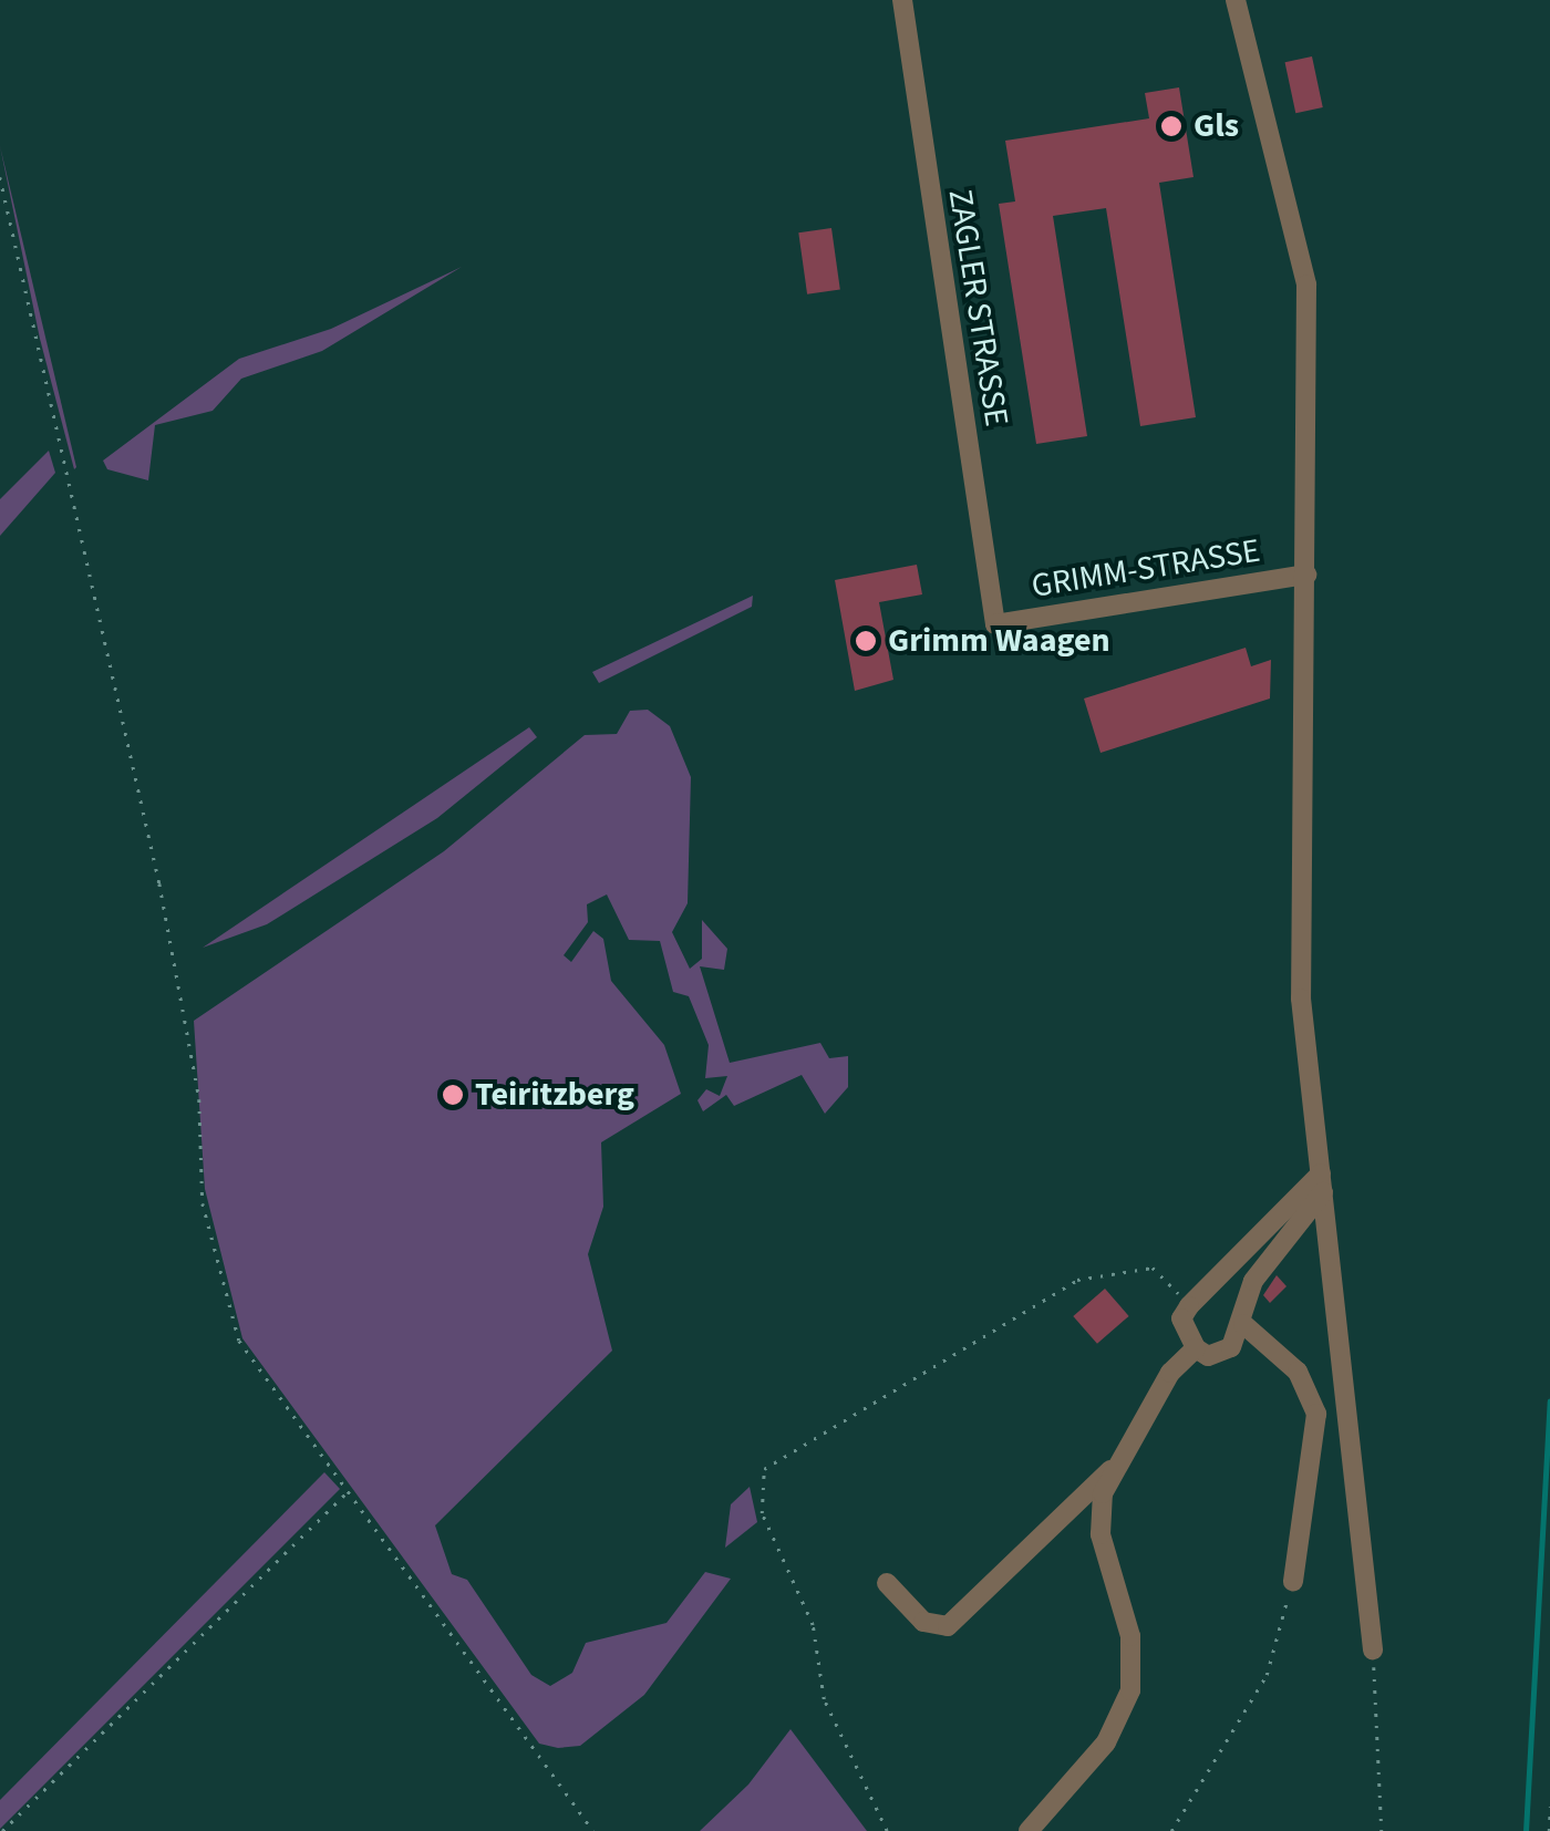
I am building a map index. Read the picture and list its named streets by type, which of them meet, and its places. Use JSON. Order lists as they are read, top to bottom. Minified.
{"streets":{"street":["ZAGLER STRASSE","GRIMM-STRASSE"]},"crossings":[["ZAGLER STRASSE","GRIMM-STRASSE"]],"places":["Gls","Grimm Waagen","Teiritzberg"]}
